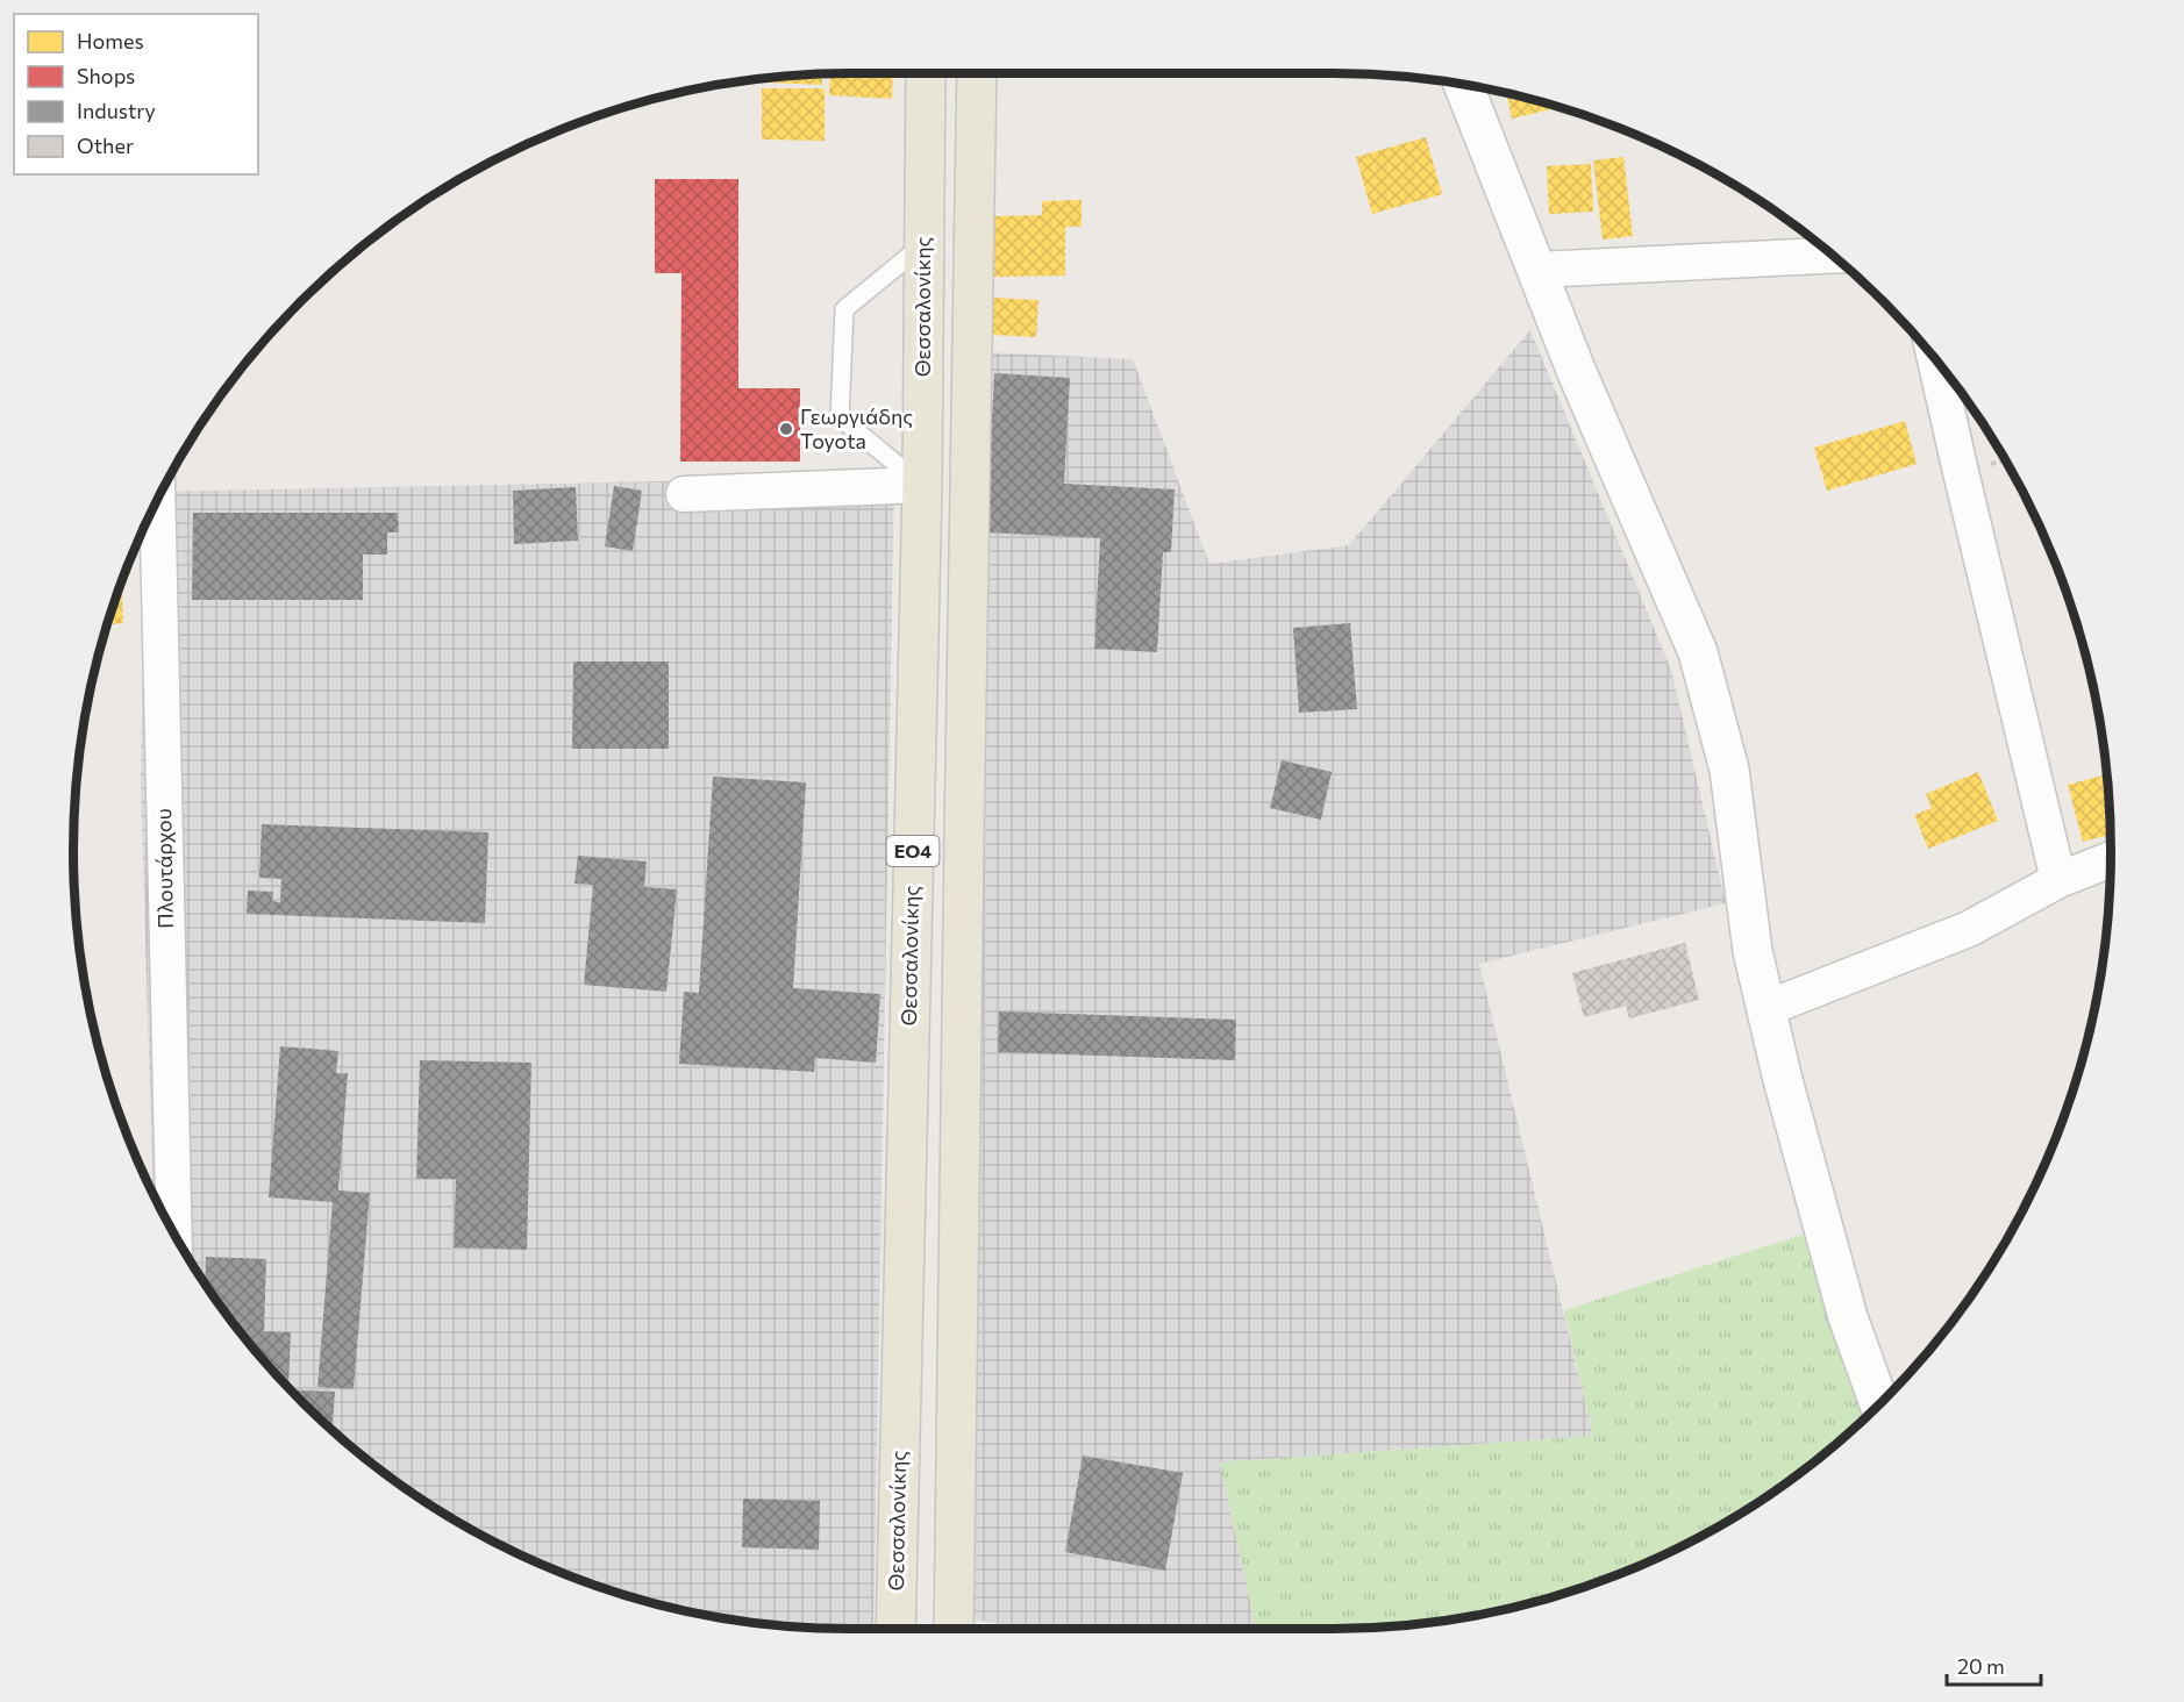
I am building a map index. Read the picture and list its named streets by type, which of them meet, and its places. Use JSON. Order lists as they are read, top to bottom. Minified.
{"streets":{"main road":["Θεσσαλονίκης","ΕΟ4"],"street":["Πλουτάρχου"]},"places":["Γεωργιάδης Toyota"],"legend":["Homes","Shops","Industry","Other"],"scale_bar":"20 m"}
